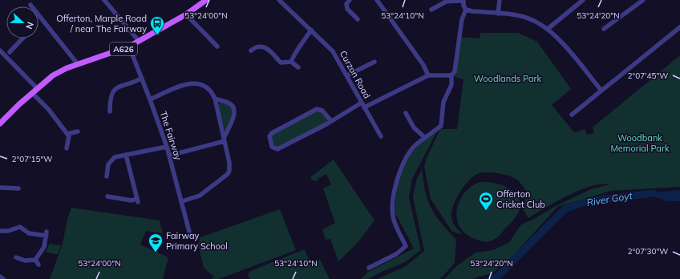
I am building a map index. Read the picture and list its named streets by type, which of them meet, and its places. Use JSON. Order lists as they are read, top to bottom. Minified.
{"streets":{"main road":["A626"],"street":["Curzon Road","The Fairway"]},"crossings":[["A626","The Fairway"]],"water":["River Goyt"],"parks":["Woodlands Park","Woodbank Memorial Park"],"places":{"bus stop":["Offerton, Marple Road / near The Fairway"],"sports":["Offerton Cricket Club"],"school or university":["Fairway Primary School"]},"north":"right","coordinates":["53°24'00\"N","53°24'10\"N","53°24'20\"N","2°07'45\"W","2°07'15\"W","2°07'30\"W"]}
